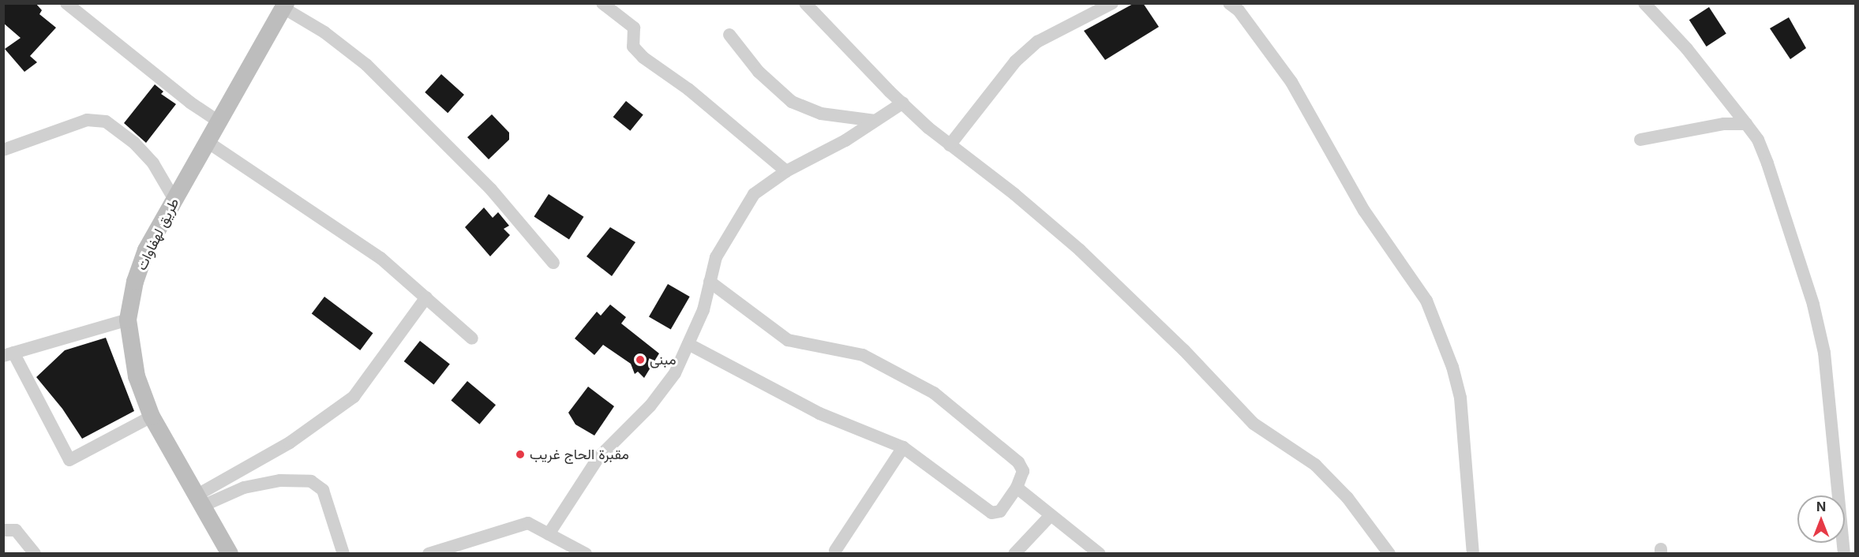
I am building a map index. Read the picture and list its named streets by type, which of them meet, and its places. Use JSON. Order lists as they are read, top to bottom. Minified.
{"streets":{"street":["طريق لهفاوات"]},"places":["مبنى","مقبرة الحاج غريب"],"north":"top"}
